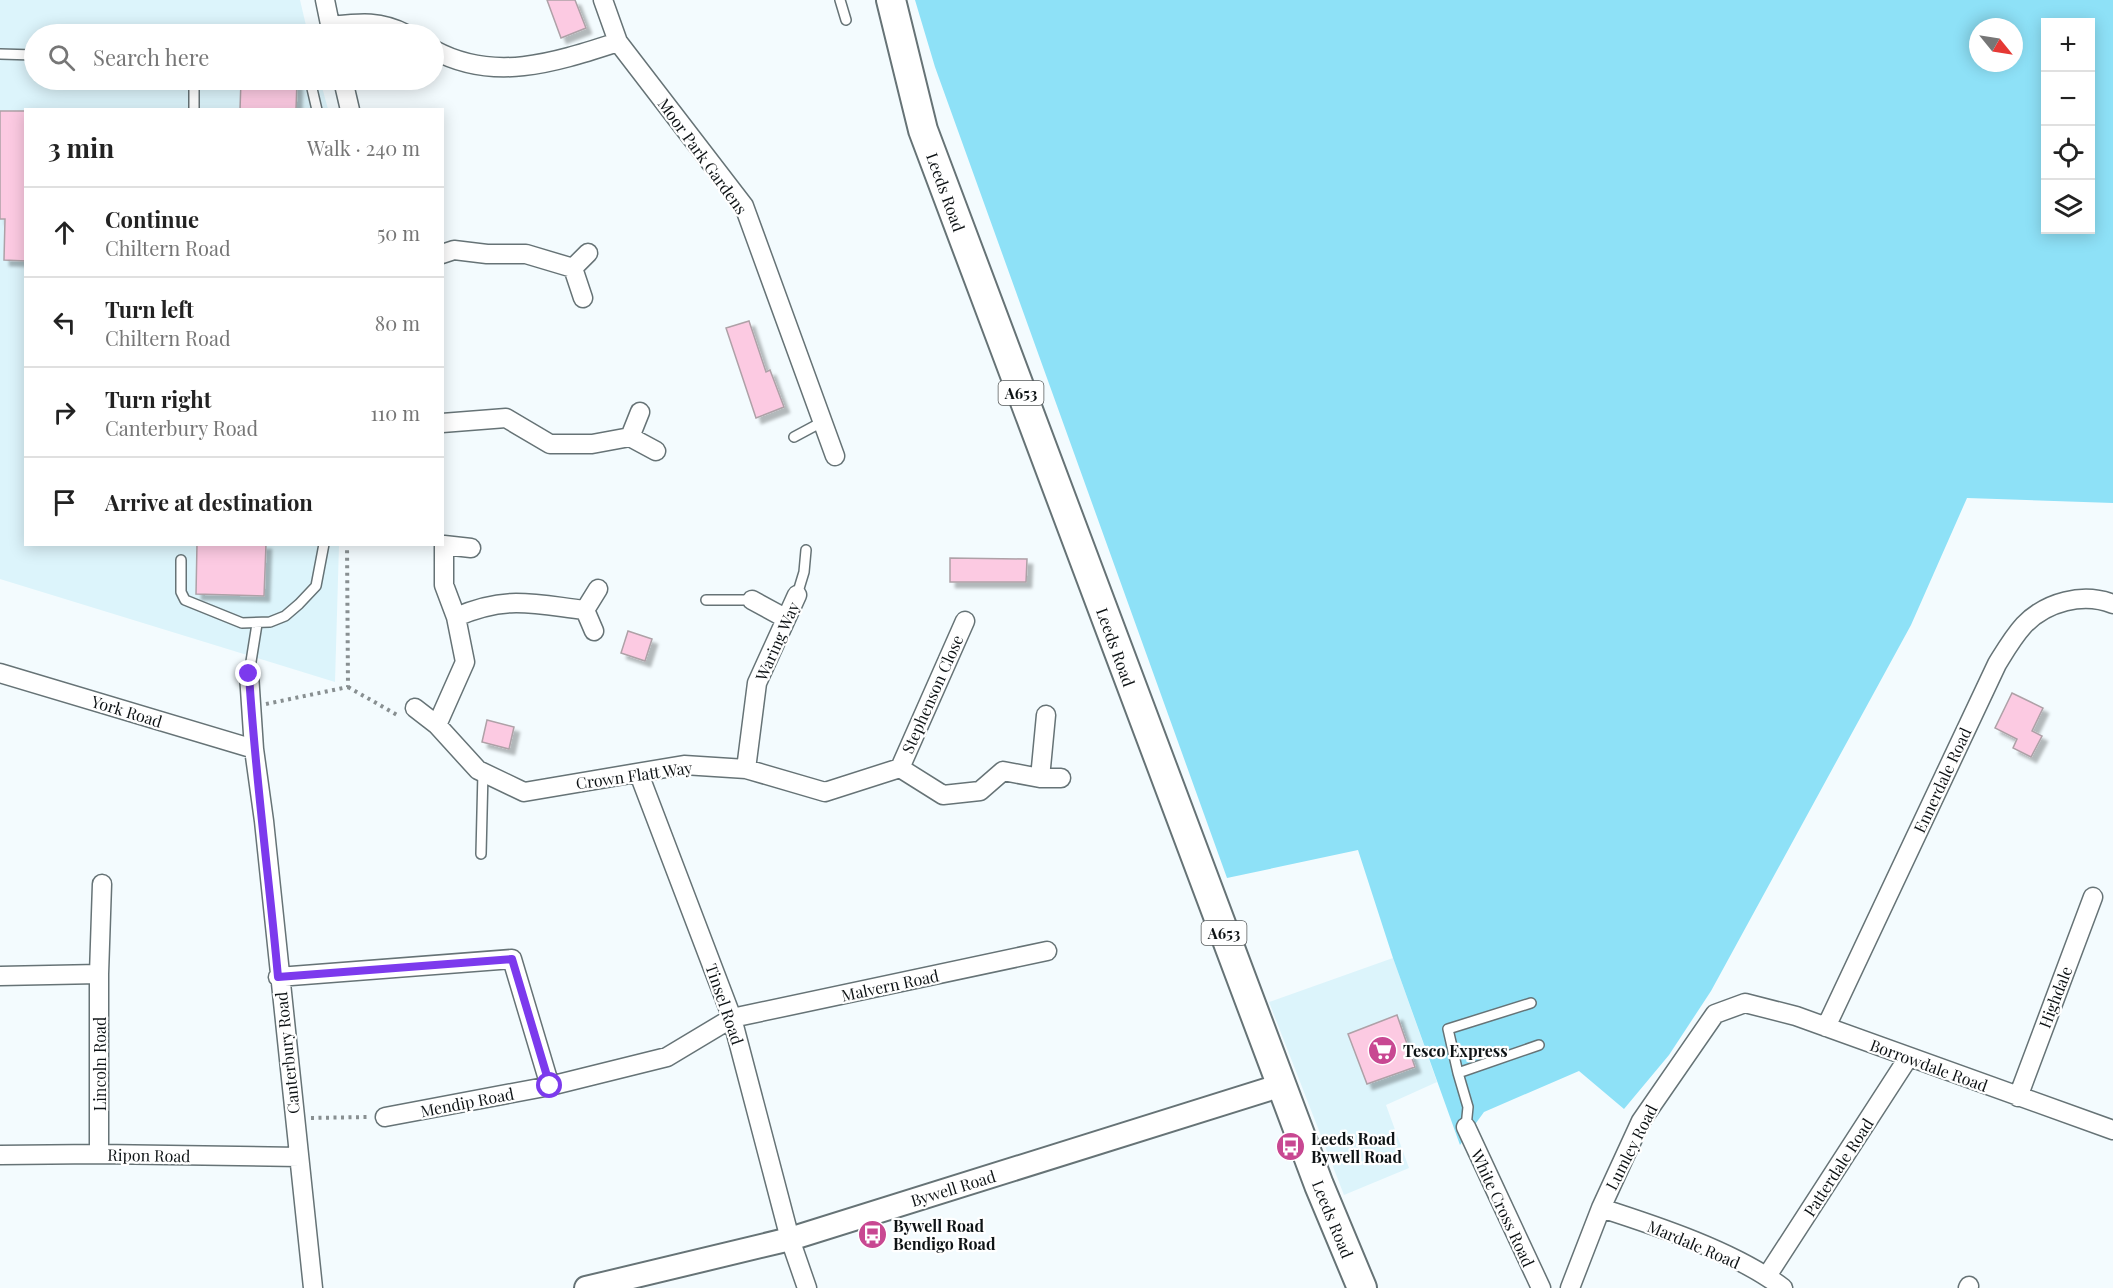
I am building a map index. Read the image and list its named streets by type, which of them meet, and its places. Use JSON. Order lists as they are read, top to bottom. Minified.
{"streets":{"main road":["Leeds Road","A653"],"street":["Moor Park Gardens","Waring Way","Stephenson Close","York Road","Crown Flatt Way","Ennerdale Road","Malvern Road","Highdale","Tinsel Road","Canterbury Road","Lincoln Road","Borrowdale Road","Mendip Road","Lumley Road","Ripon Road","Patterdale Road","Bywell Road","White Cross Road","Mardale Road"]},"crossings":[["Leeds Road","Bywell Road"],["Waring Way","Crown Flatt Way"],["Stephenson Close","Crown Flatt Way"],["York Road","Canterbury Road"],["Crown Flatt Way","Tinsel Road"],["Ennerdale Road","Borrowdale Road"],["Malvern Road","Tinsel Road"],["Malvern Road","Mendip Road"],["Highdale","Borrowdale Road"],["Tinsel Road","Mendip Road"],["Tinsel Road","Bywell Road"],["Canterbury Road","Ripon Road"],["Lincoln Road","Ripon Road"],["Borrowdale Road","Lumley Road"],["Borrowdale Road","Patterdale Road"],["Lumley Road","Mardale Road"],["Patterdale Road","Mardale Road"]],"places":{"supermarket":["Tesco Express"],"bus stop":["Leeds Road Bywell Road","Bywell Road Bendigo Road"]},"north":"bottom right","page":{"map_buttons":["+","−"],"search":"Search here","heading":["3 min","Walk · 240 m"],"list":[["Continue","Chiltern Road","50 m"],["Turn left","Chiltern Road","80 m"],["Turn right","Canterbury Road","110 m"],"Arrive at destination"]}}
